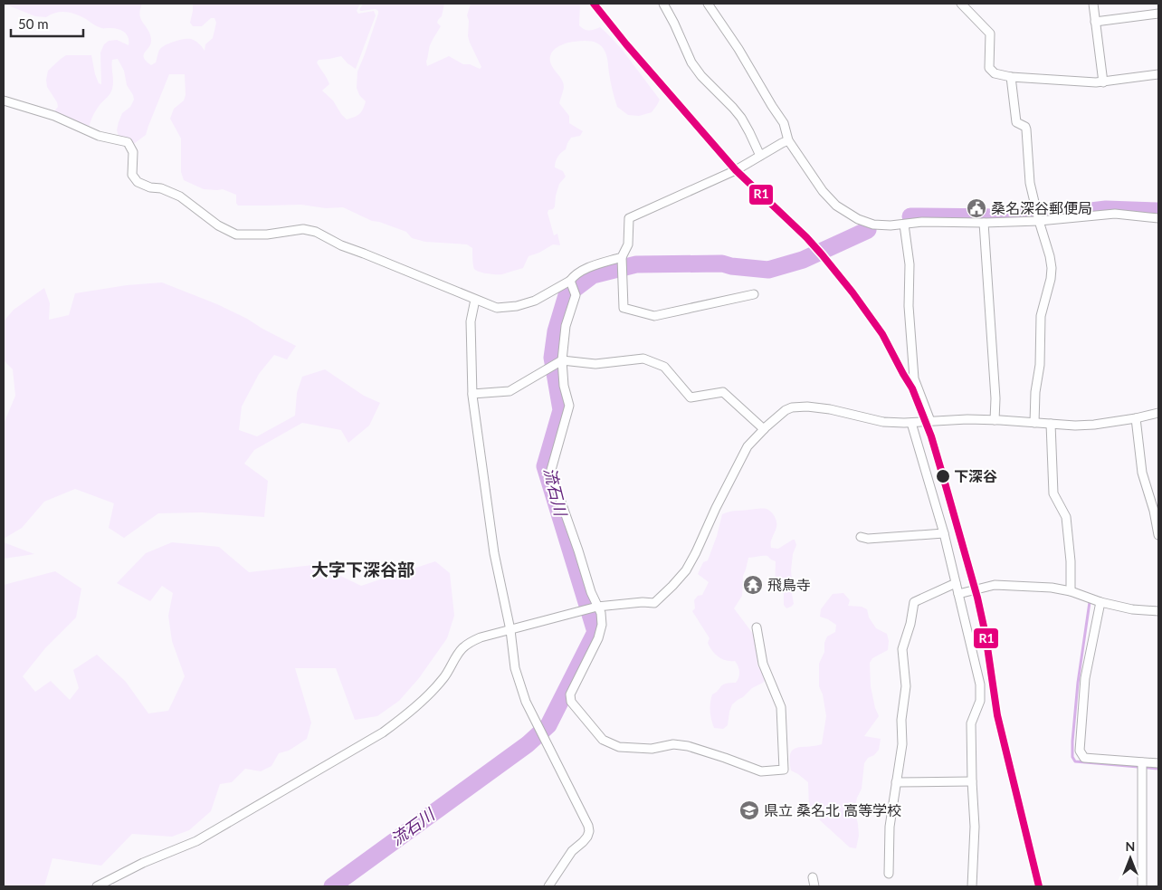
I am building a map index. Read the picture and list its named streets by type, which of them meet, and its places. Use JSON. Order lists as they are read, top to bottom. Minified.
{"districts":["大字下深谷部"],"water":["流石川"],"places":{"public building":["桑名深谷郵便局"],"other":["下深谷"],"temple":["飛鳥寺"],"school or university":["県立 桑名北 高等学校"]},"lines":["transit line R1"],"scale_bar":"50 m","north":"top"}
